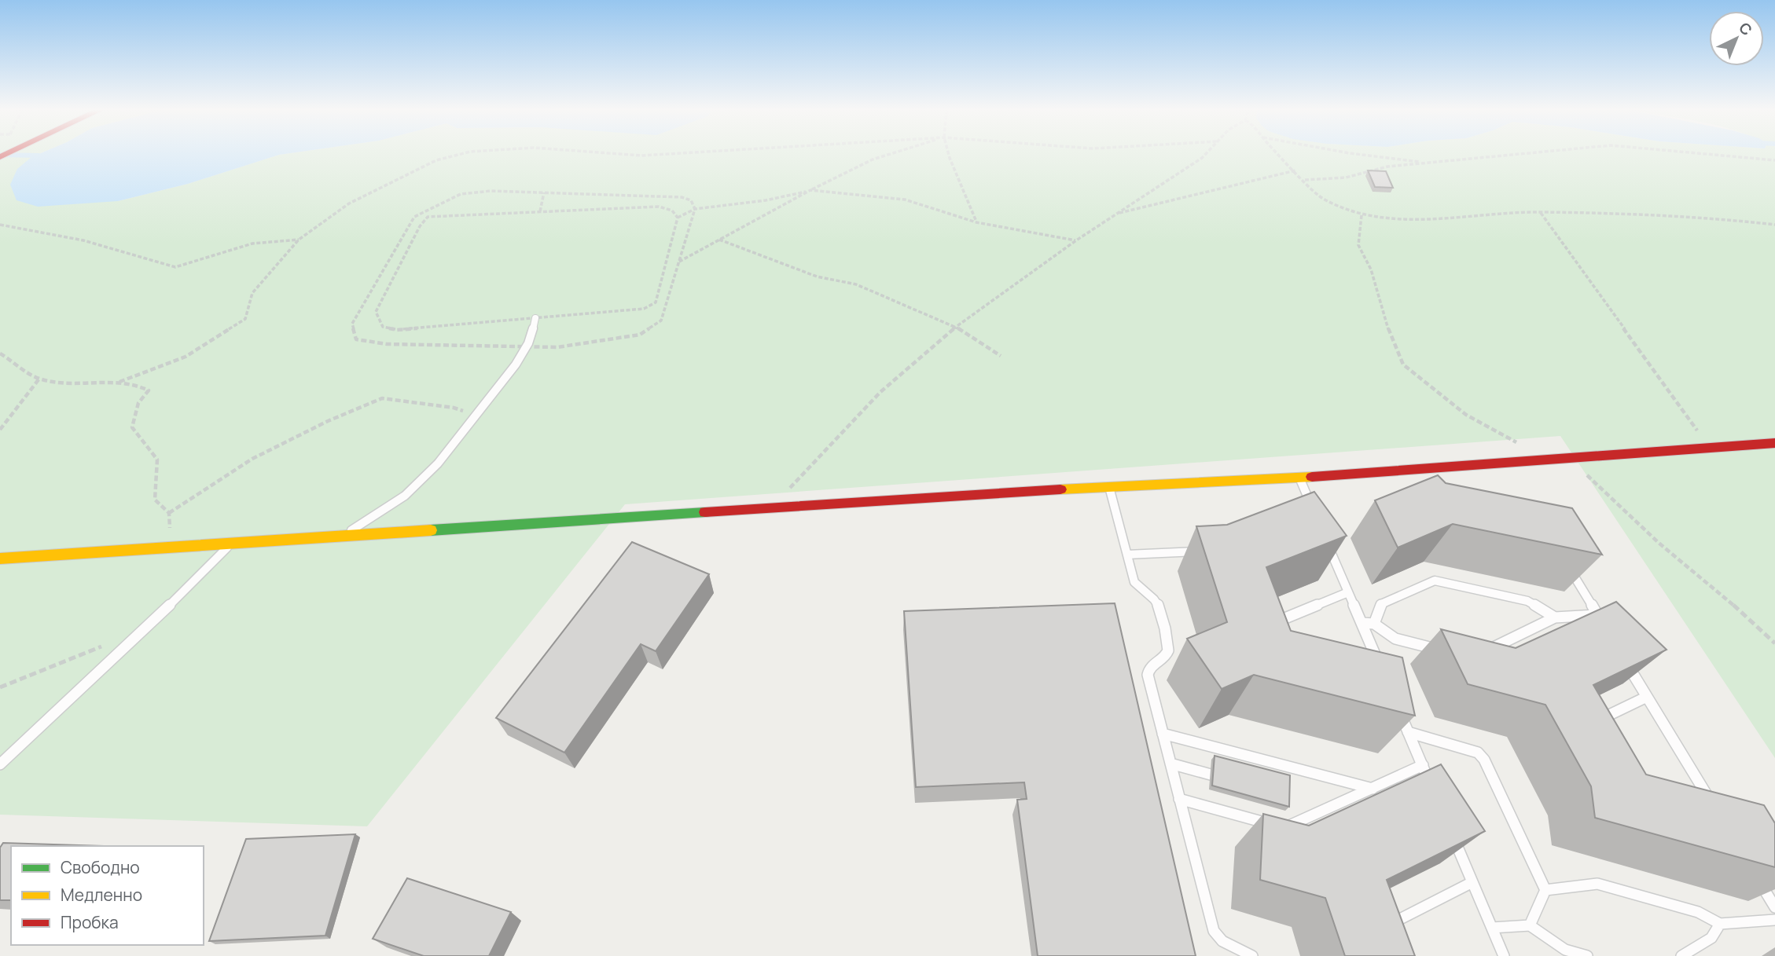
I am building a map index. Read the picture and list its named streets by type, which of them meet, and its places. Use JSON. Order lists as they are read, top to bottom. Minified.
{"legend":["Свободно","Медленно","Пробка"],"north":"top right"}
